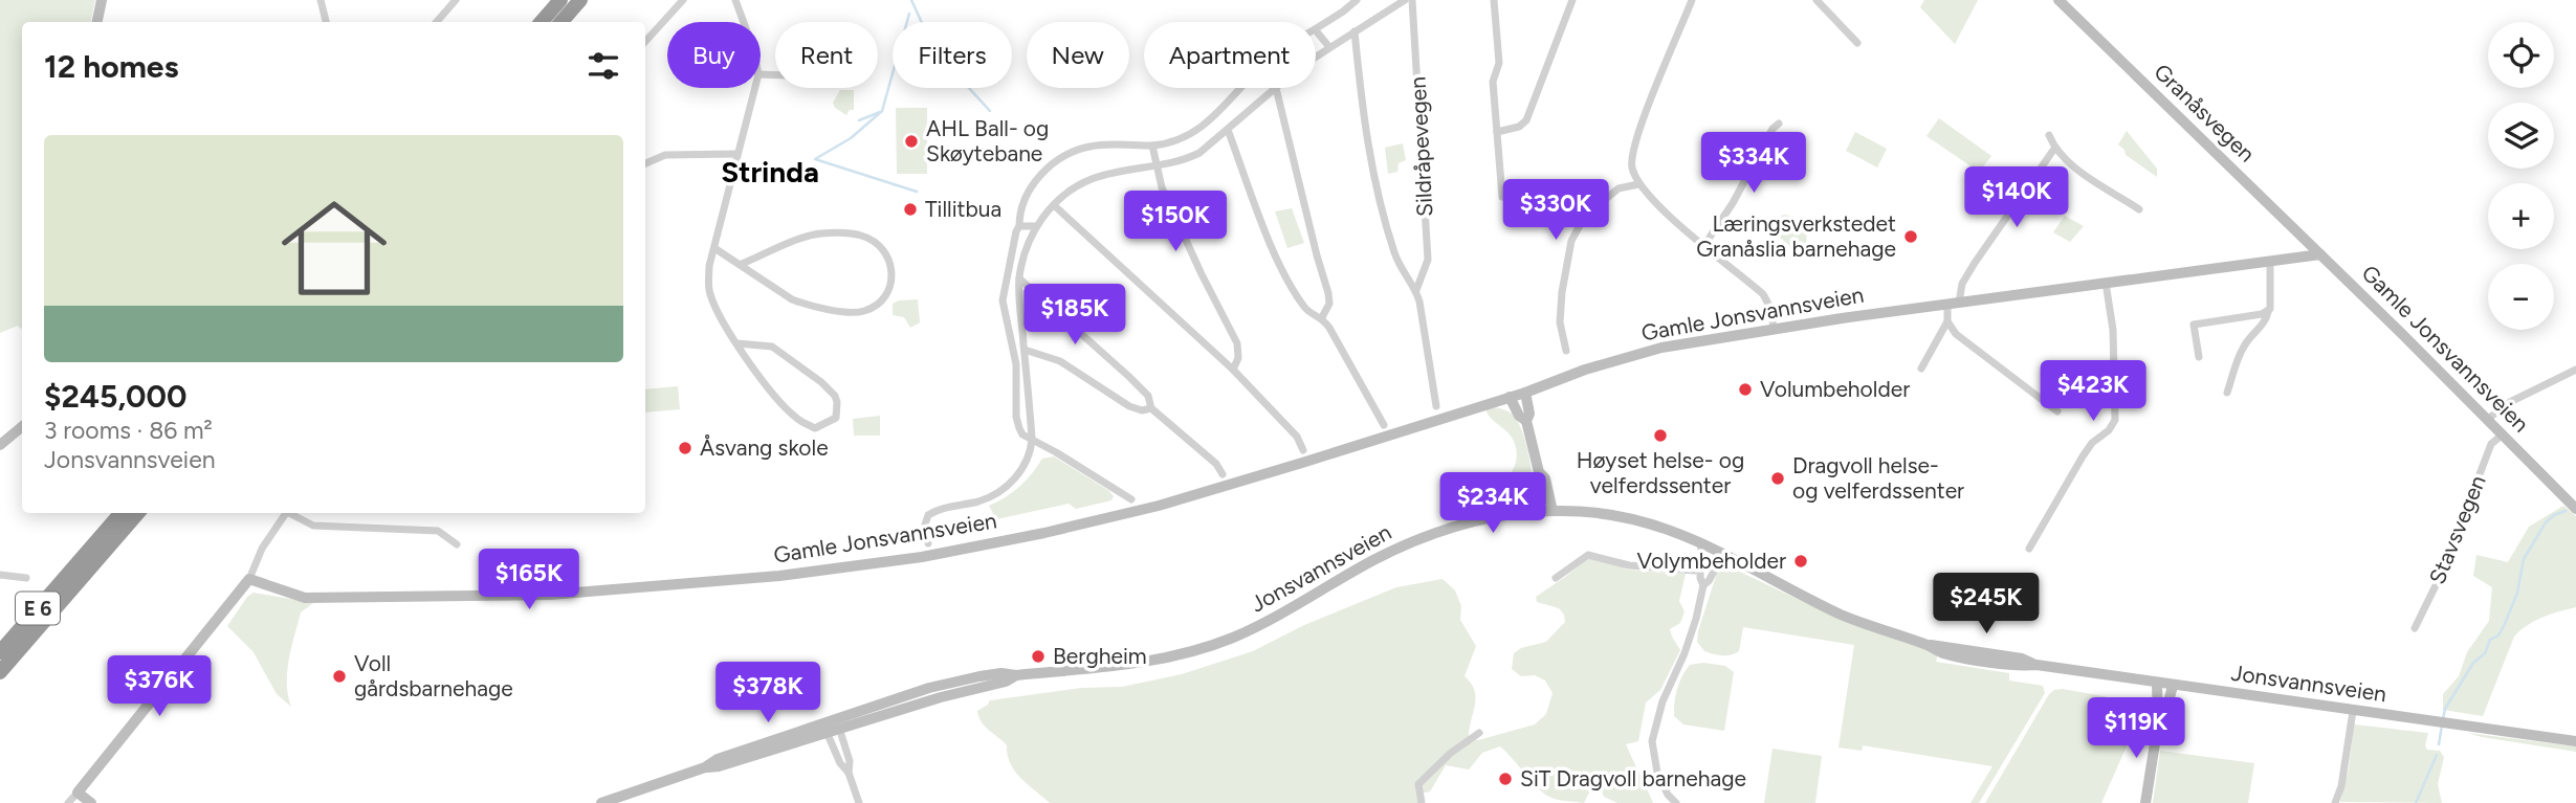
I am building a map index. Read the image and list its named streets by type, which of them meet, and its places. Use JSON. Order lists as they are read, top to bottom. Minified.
{"streets":{"highway":["E 6"],"street":["Granåsvegen","Sildråpevegen","Gamle Jonsvannsveien","Stavsvegen","Jonsvannsveien"]},"crossings":[["Granåsvegen","Gamle Jonsvannsveien"],["Gamle Jonsvannsveien","Stavsvegen"]],"districts":["Strinda"],"places":["AHL Ball- og Skøytebane","Tillitbua","Læringsverkstedet Granåslia barnehage","Volumbeholder","Høyset helse- og velferdssenter","Åsvang skole","Dragvoll helse- og velferdssenter","Volymbeholder","Bergheim","Voll gårdsbarnehage","SiT Dragvoll barnehage"],"page":{"map_buttons":["+","−"],"chip":["Buy","Rent","Filters","New","Apartment"],"heading":"12 homes","list":[{"name":"$245,000","note":"3 rooms · 86 m² · Jonsvannsveien"}],"price":["$334K","$140K","$330K","$150K","$185K","$423K","$234K","$165K","$245K","$376K","$378K","$119K"]}}
